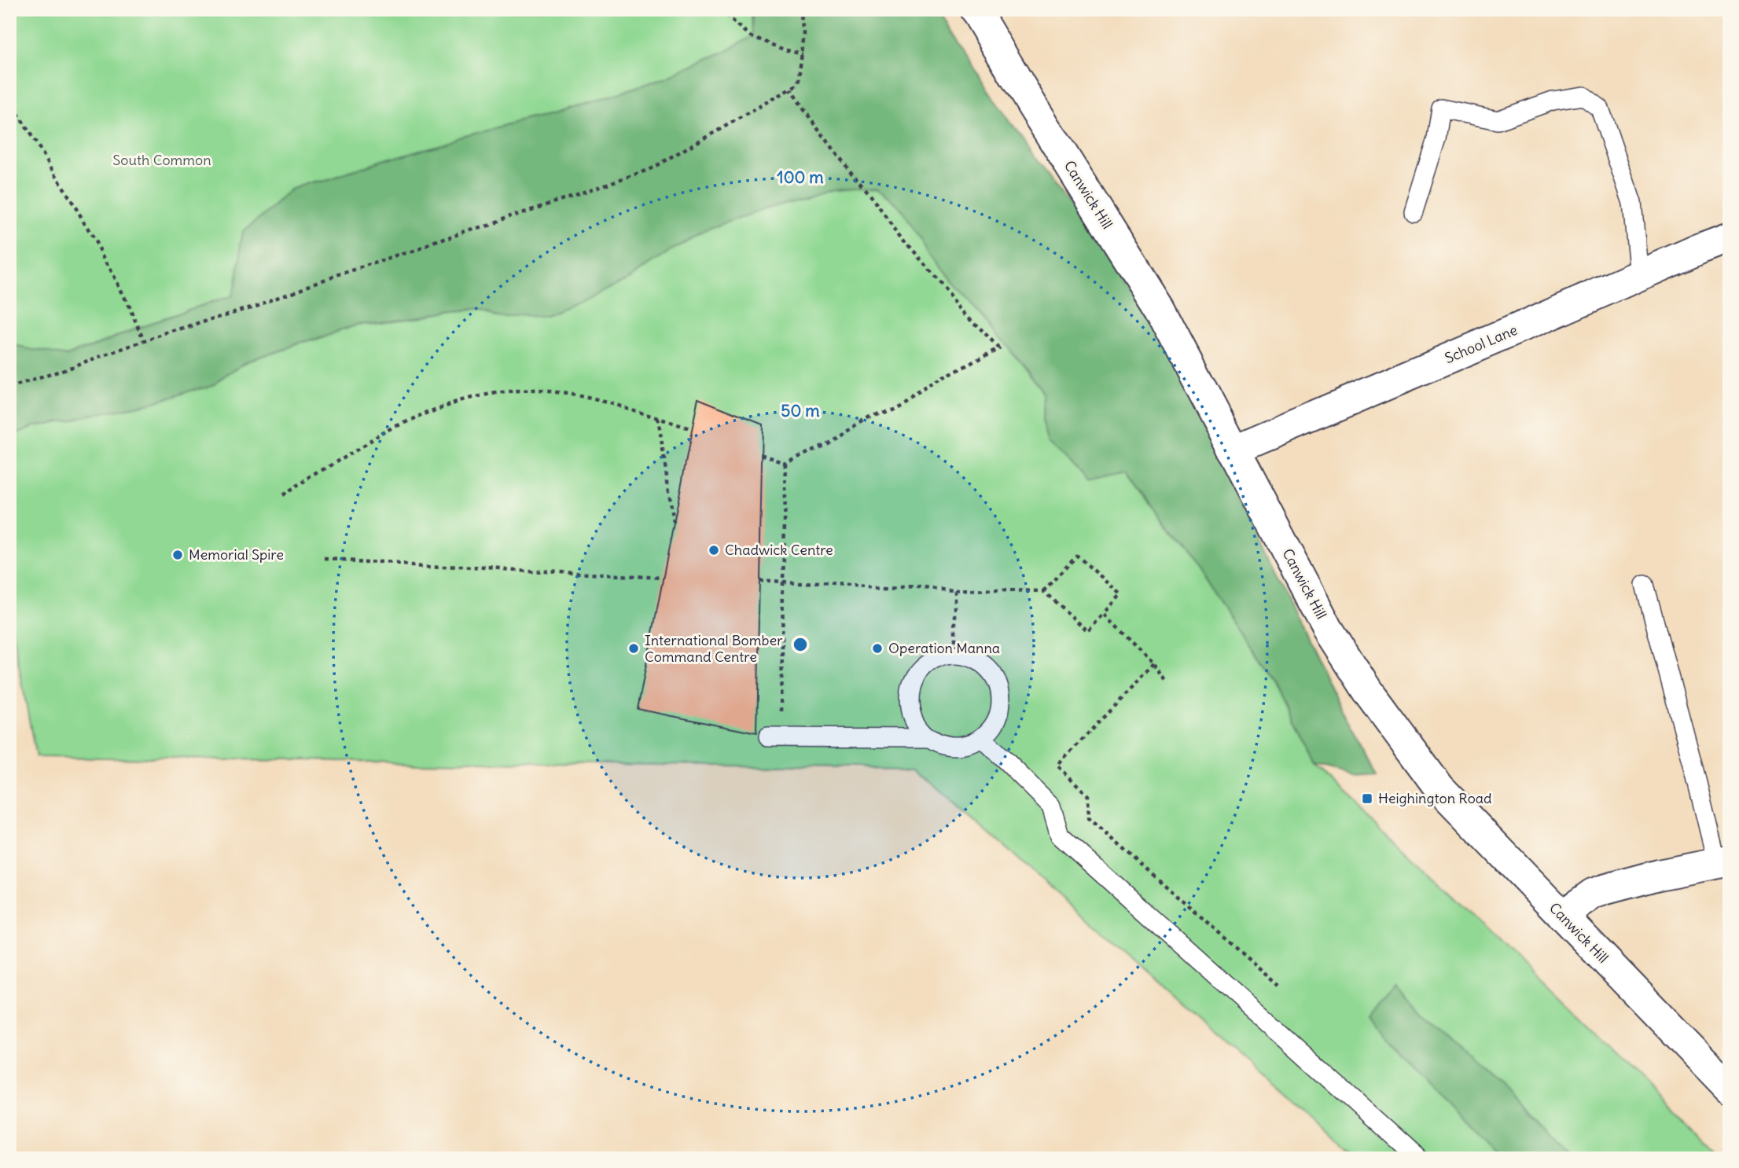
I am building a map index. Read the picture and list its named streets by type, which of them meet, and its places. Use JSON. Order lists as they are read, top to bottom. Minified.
{"streets":{"main road":["Canwick Hill","School Lane"]},"crossings":[["Canwick Hill","School Lane"]],"parks":["South Common"],"places":{"other":["Chadwick Centre","Memorial Spire","International Bomber Command Centre","Operation Manna"],"transit":["Heighington Road"]},"rings":["100 m","50 m"]}
